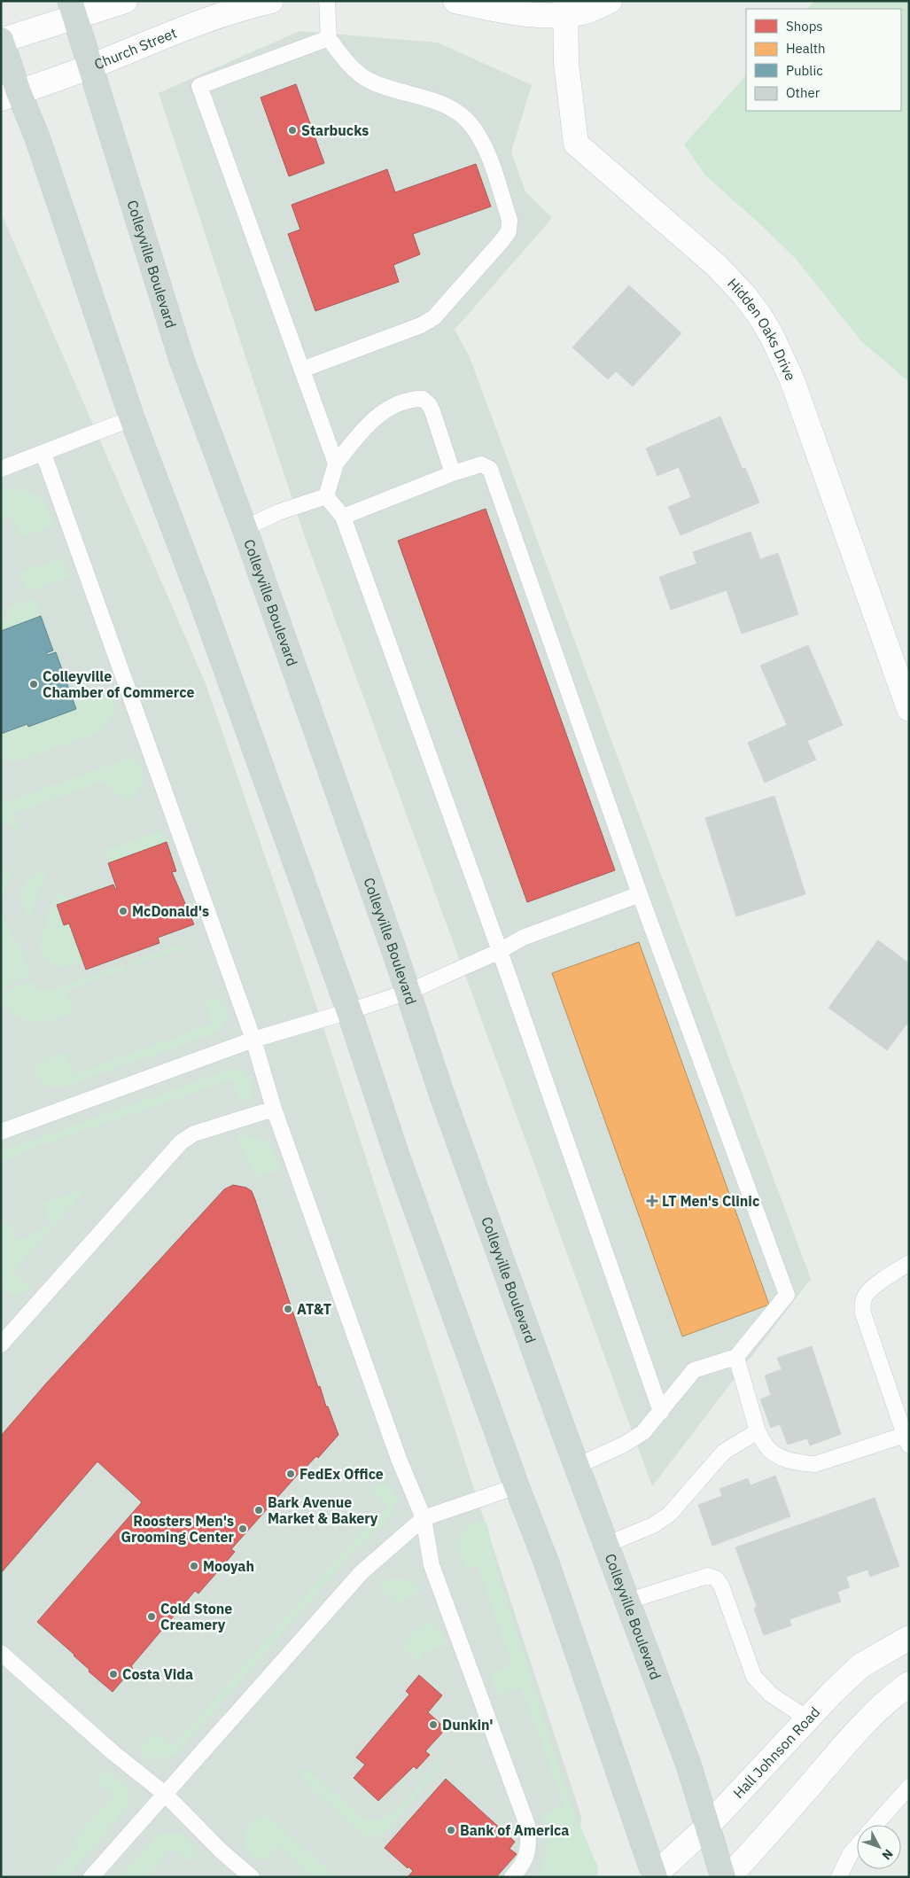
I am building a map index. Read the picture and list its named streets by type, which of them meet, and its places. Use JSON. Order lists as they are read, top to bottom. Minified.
{"streets":{"main road":["Colleyville Boulevard"],"street":["Church Street","Hidden Oaks Drive","Hall Johnson Road"]},"crossings":[["Church Street","Colleyville Boulevard"],["Colleyville Boulevard","Hall Johnson Road"]],"places":{"other":["Starbucks","Colleyville Chamber of Commerce","McDonald's","AT&T","FedEx Office","Bark Avenue Market & Bakery","Roosters Men's Grooming Center","Mooyah","Cold Stone Creamery","Costa Vida","Dunkin'","Bank of America"],"health":["LT Men's Clinic"]},"legend":["Shops","Health","Public","Other"],"north":"bottom right"}
